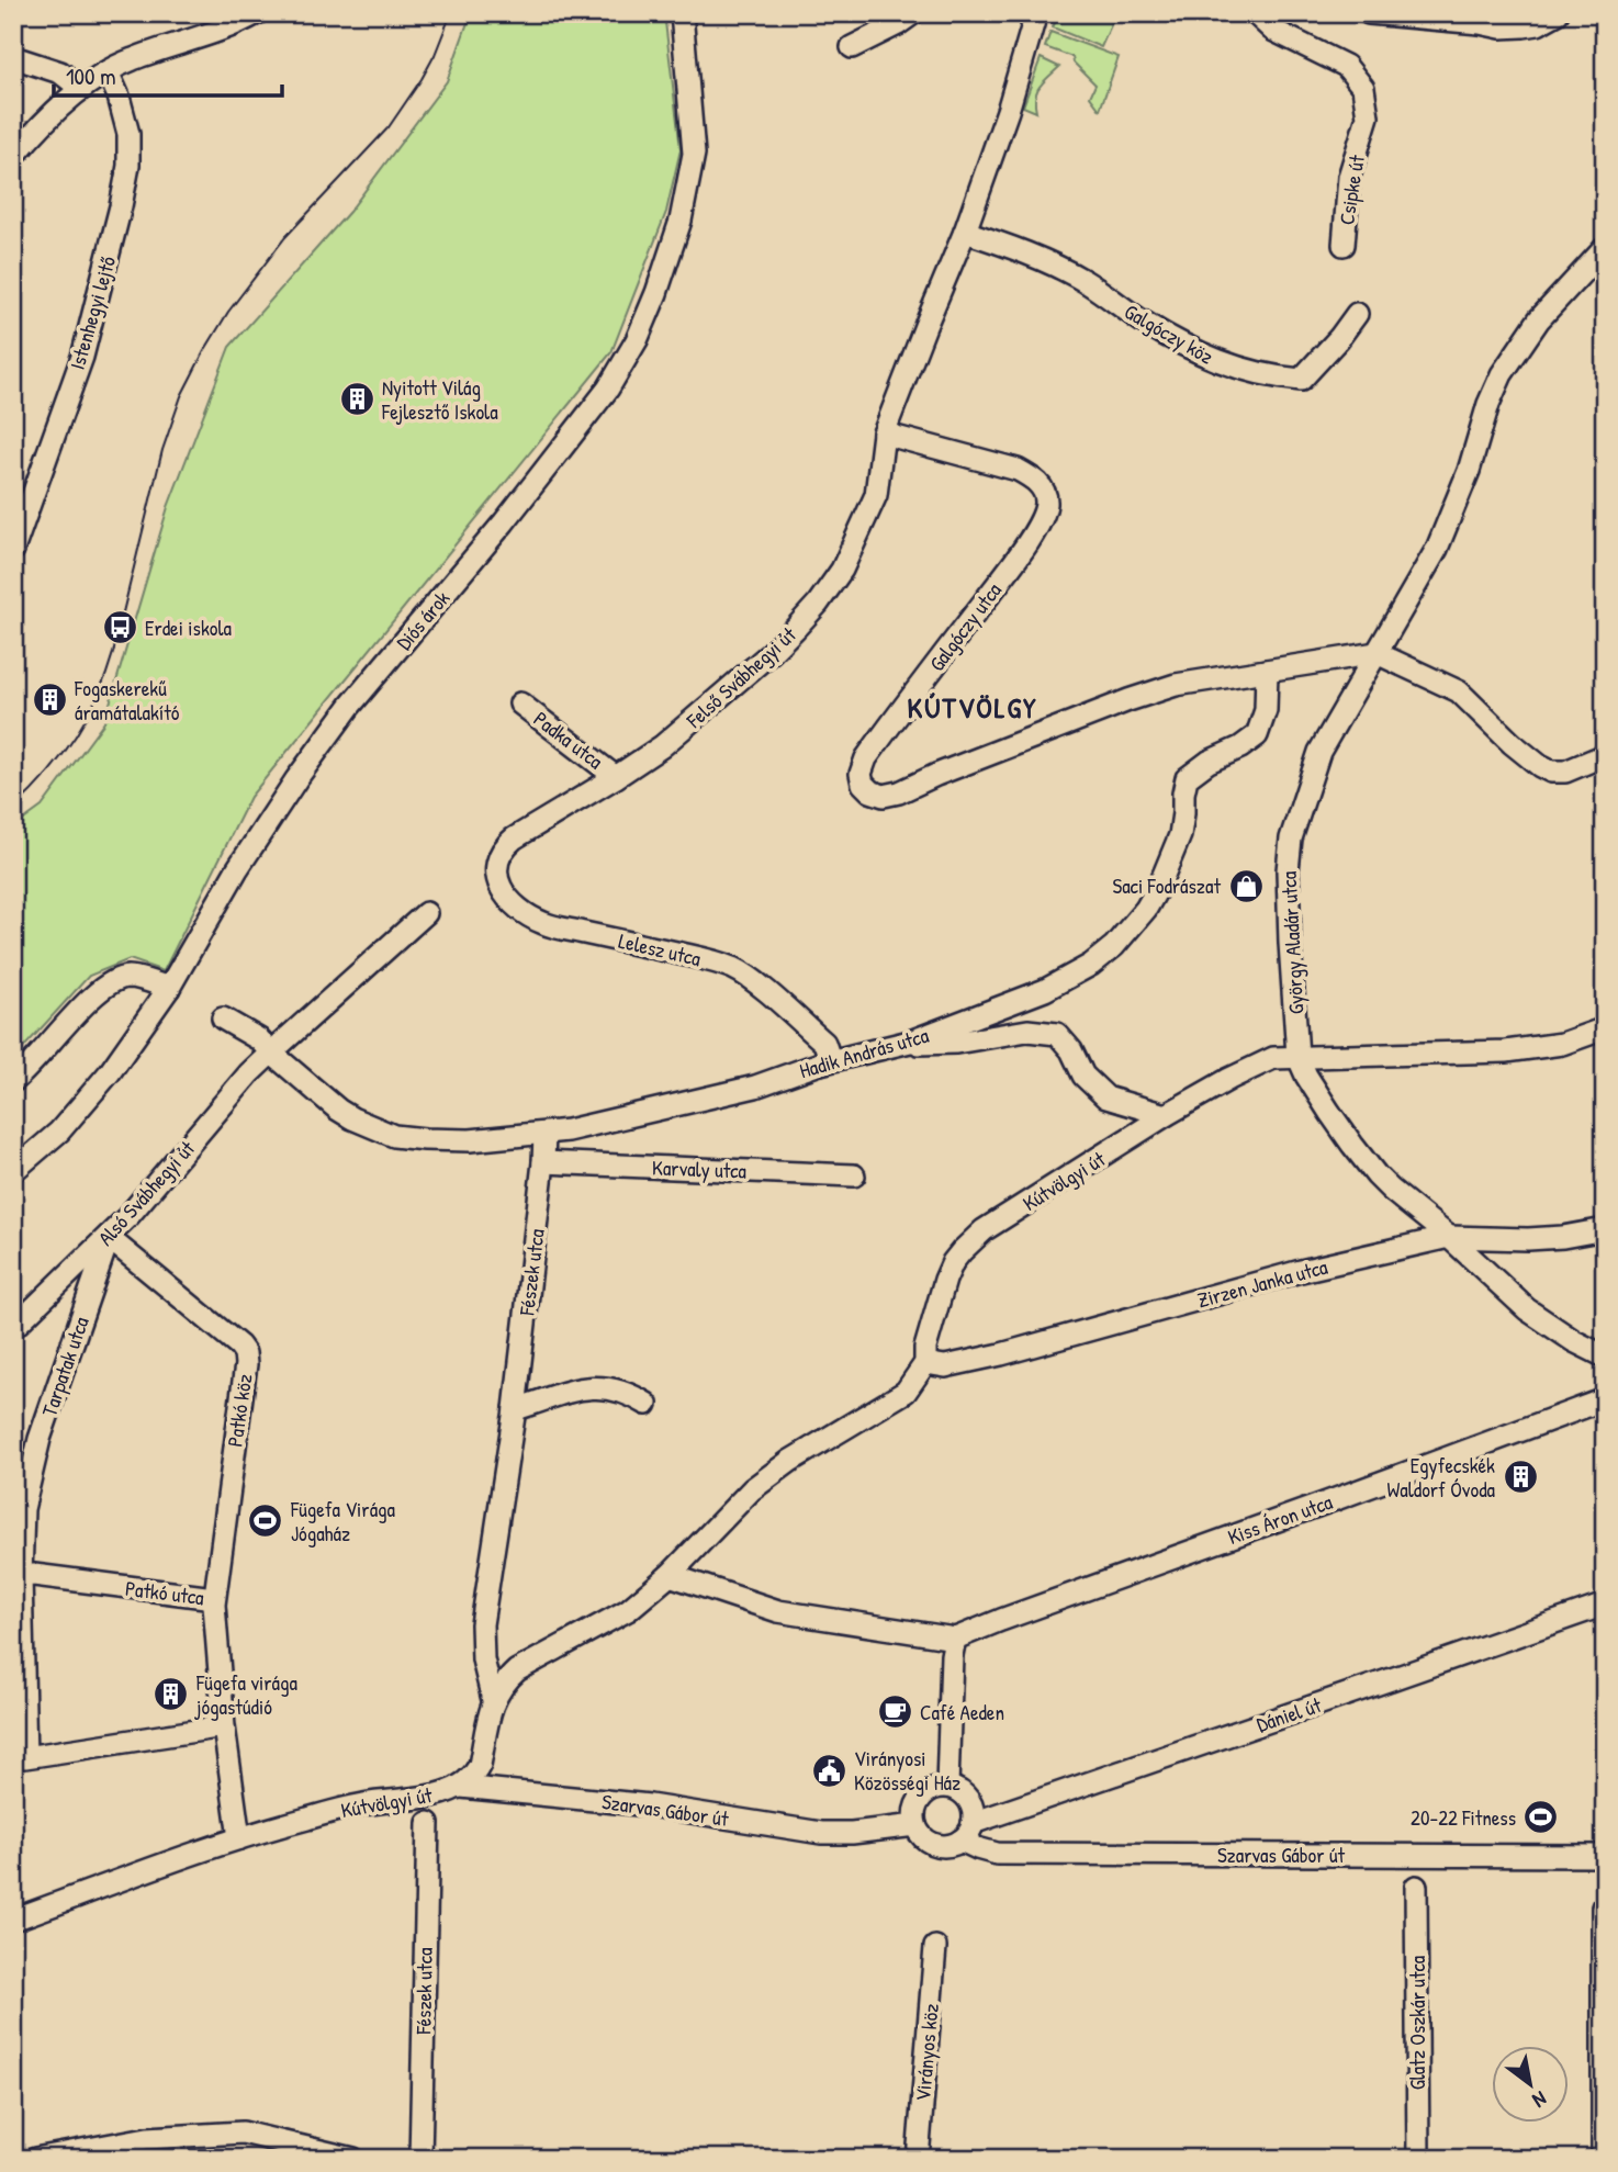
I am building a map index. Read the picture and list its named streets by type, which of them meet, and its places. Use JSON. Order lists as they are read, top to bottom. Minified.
{"streets":{"street":["Csipke út","Istenhegyi lejtő","Galgóczy köz","Diós árok","Galgóczy utca","Felső Svábhegyi út","Padka utca","György Aladár utca","Lelesz utca","Hadik András utca","Karvaly utca","Kútvölgyi út","Alsó Svábhegyi út","Fészek utca","Zirzen Janka utca","Tarpatak utca","Patkó köz","Kiss Áron utca","Patkó utca","Dániel út","Szarvas Gábor út","Glatz Oszkár utca","Virányos köz"]},"crossings":[["Galgóczy utca","Felső Svábhegyi út"],["Galgóczy utca","György Aladár utca"],["Galgóczy utca","Hadik András utca"],["Felső Svábhegyi út","Padka utca"],["Felső Svábhegyi út","Lelesz utca"],["György Aladár utca","Kútvölgyi út"],["György Aladár utca","Zirzen Janka utca"],["Lelesz utca","Hadik András utca"],["Hadik András utca","Alsó Svábhegyi út"],["Hadik András utca","Fészek utca"],["Karvaly utca","Fészek utca"],["Kútvölgyi út","Fészek utca"],["Kútvölgyi út","Zirzen Janka utca"],["Kútvölgyi út","Patkó utca"],["Kútvölgyi út","Szarvas Gábor út"],["Alsó Svábhegyi út","Tarpatak utca"],["Alsó Svábhegyi út","Patkó köz"],["Tarpatak utca","Patkó köz"],["Tarpatak utca","Patkó utca"],["Patkó köz","Patkó utca"],["Dániel út","Szarvas Gábor út"]],"districts":["KÚTVÖLGY"],"places":{"building":["Nyitott Világ Fejlesztő Iskola","Fogaskerekű áramátalakító","Egyfecskék Waldorf Óvoda","Fügefa virága jógastúdió"],"bus stop":["Erdei iskola"],"shop":["Saci Fodrászat"],"sports":["Fügefa Virága Jógaház","20-22 Fitness"],"cafe":["Café Aeden"],"public building":["Virányosi Közösségi Ház"]},"scale_bar":"100 m","north":"bottom right"}
